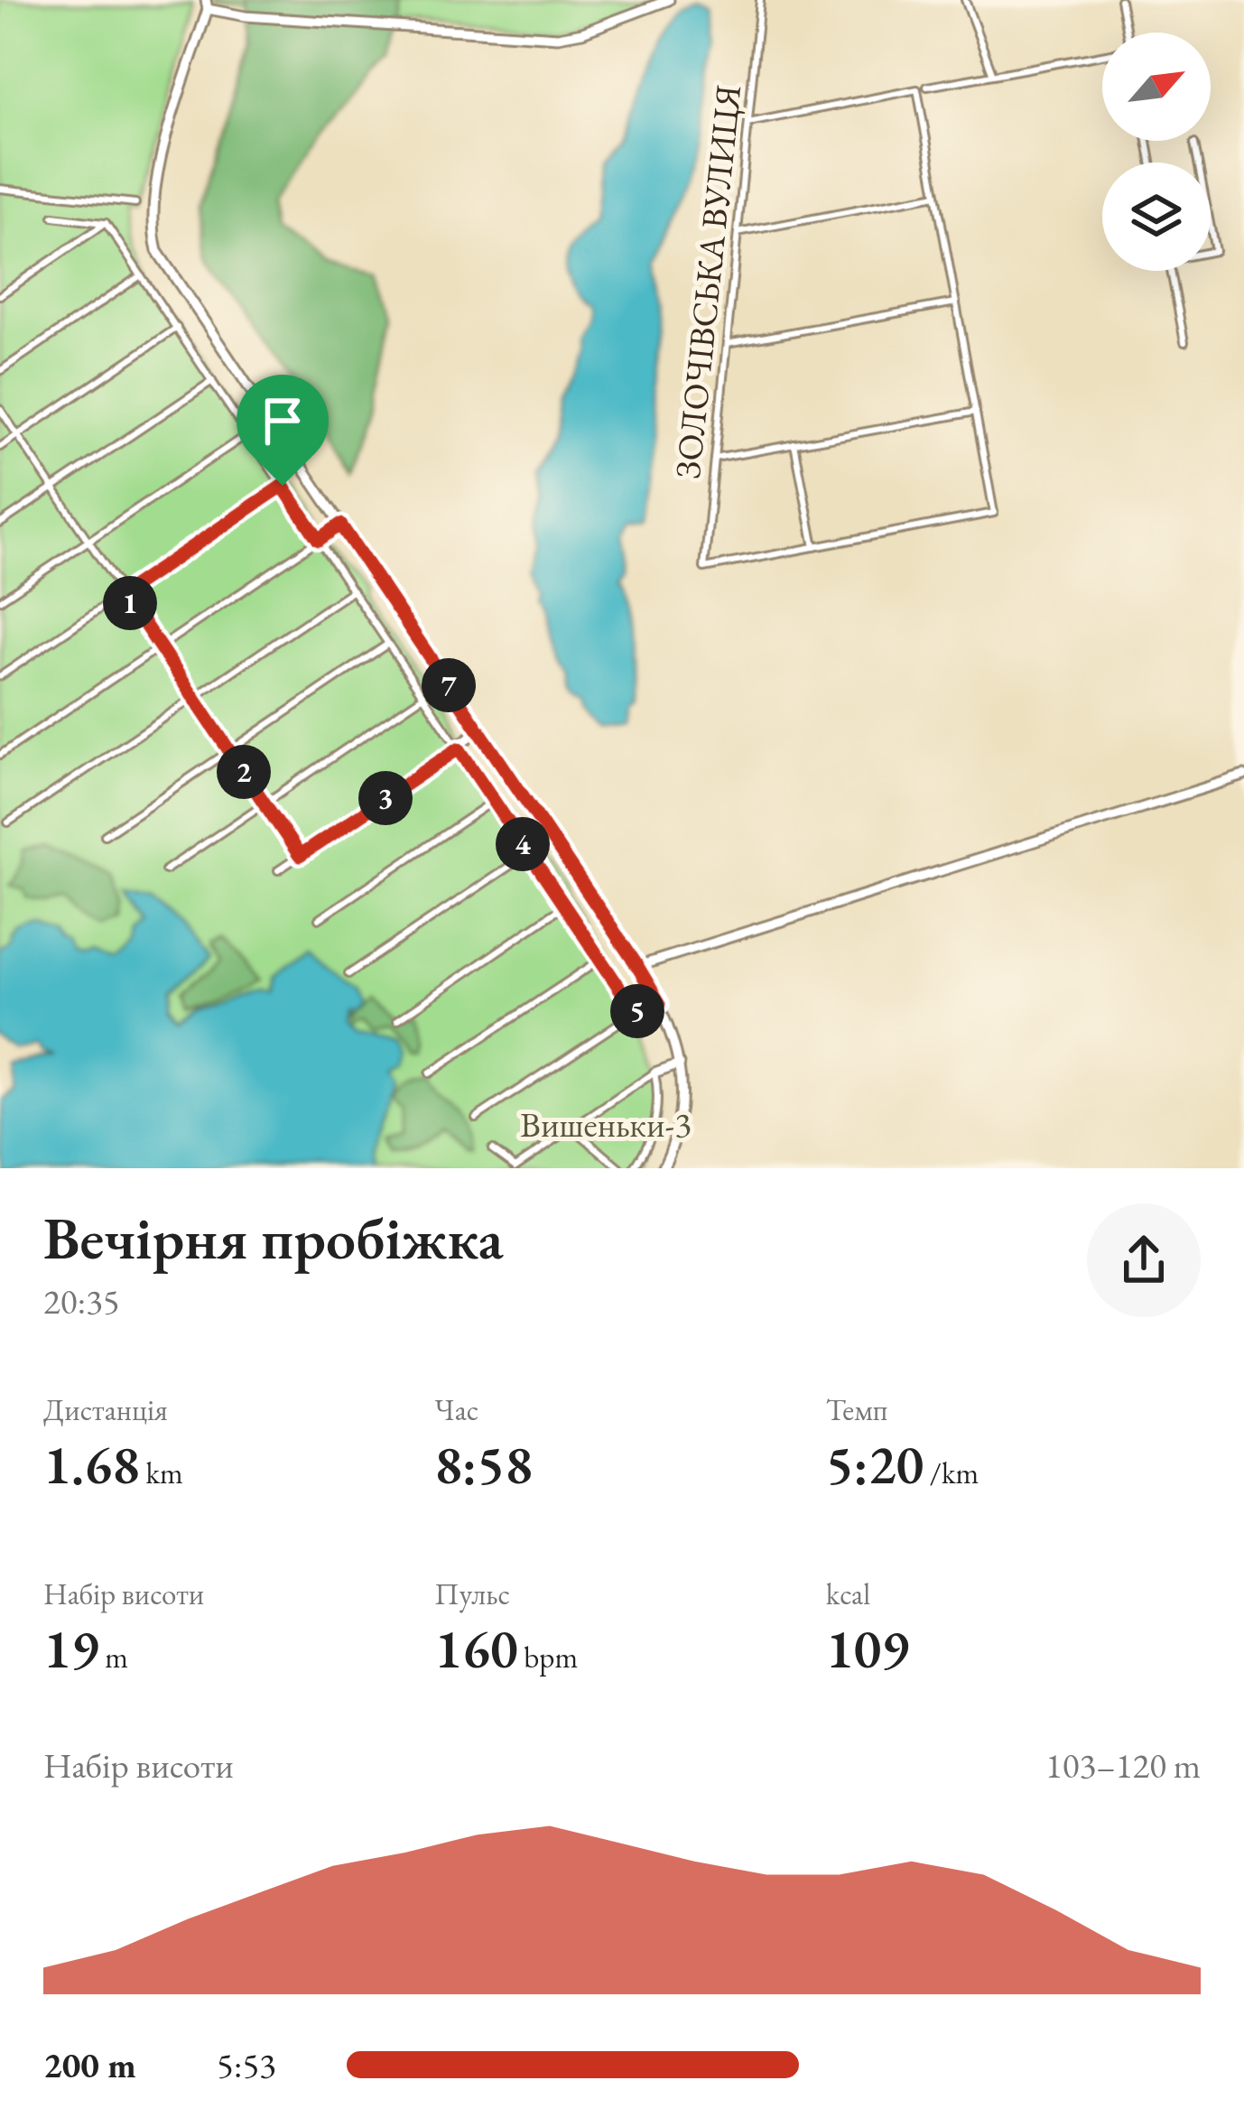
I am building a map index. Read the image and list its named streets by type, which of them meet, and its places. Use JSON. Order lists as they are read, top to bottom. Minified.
{"streets":{"street":["ЗОЛОЧІВСЬКА ВУЛИЦЯ"]},"parks":["Вишеньки-3"],"north":"top right","page":{"pins":["1","7","2","3","4","5"],"heading":["Вечірня пробіжка","20:35"],"stats":[["Дистанція","1.68 km"],["Час","8:58"],["Темп","5:20 /km"],["Набір висоти","19 m"],["Пульс","160 bpm"],["kcal","109"]],"chart":["Набір висоти","103–120 m"],"list":[{"name":"200 m","note":"5:53"}]}}
